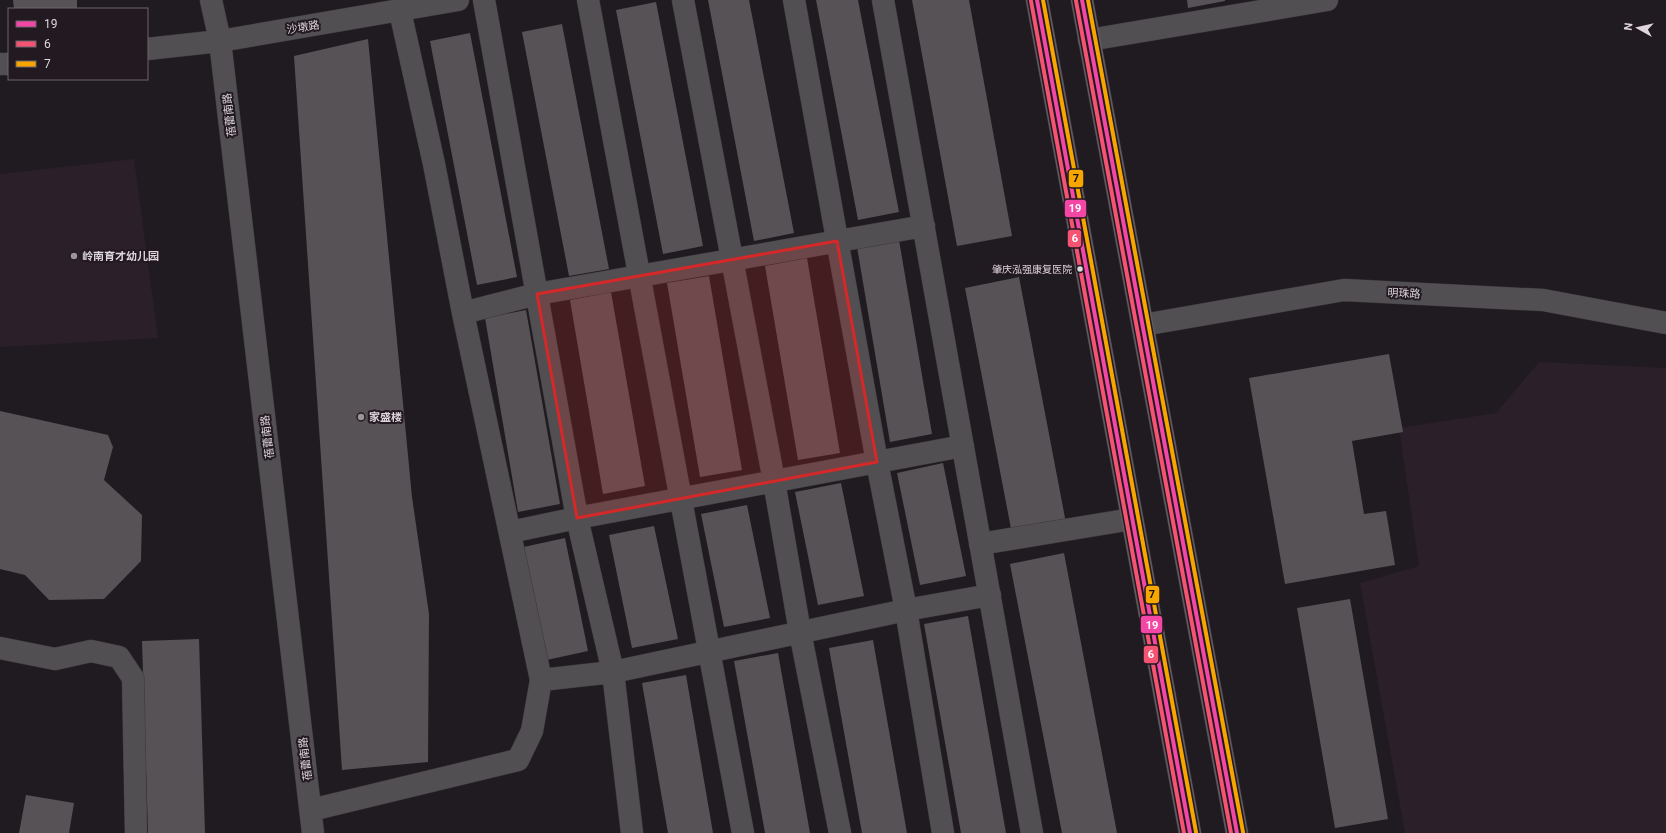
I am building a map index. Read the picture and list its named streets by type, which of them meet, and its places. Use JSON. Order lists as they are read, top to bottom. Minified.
{"streets":{"street":["沙墩路","蓓蕾南路","明珠路"]},"crossings":[["沙墩路","蓓蕾南路"]],"places":["岭南育才幼儿园","肇庆泓强康复医院","家盛楼"],"lines":["transit line 19","transit line 7","transit line 6"],"legend":["19","6","7"],"north":"left"}
